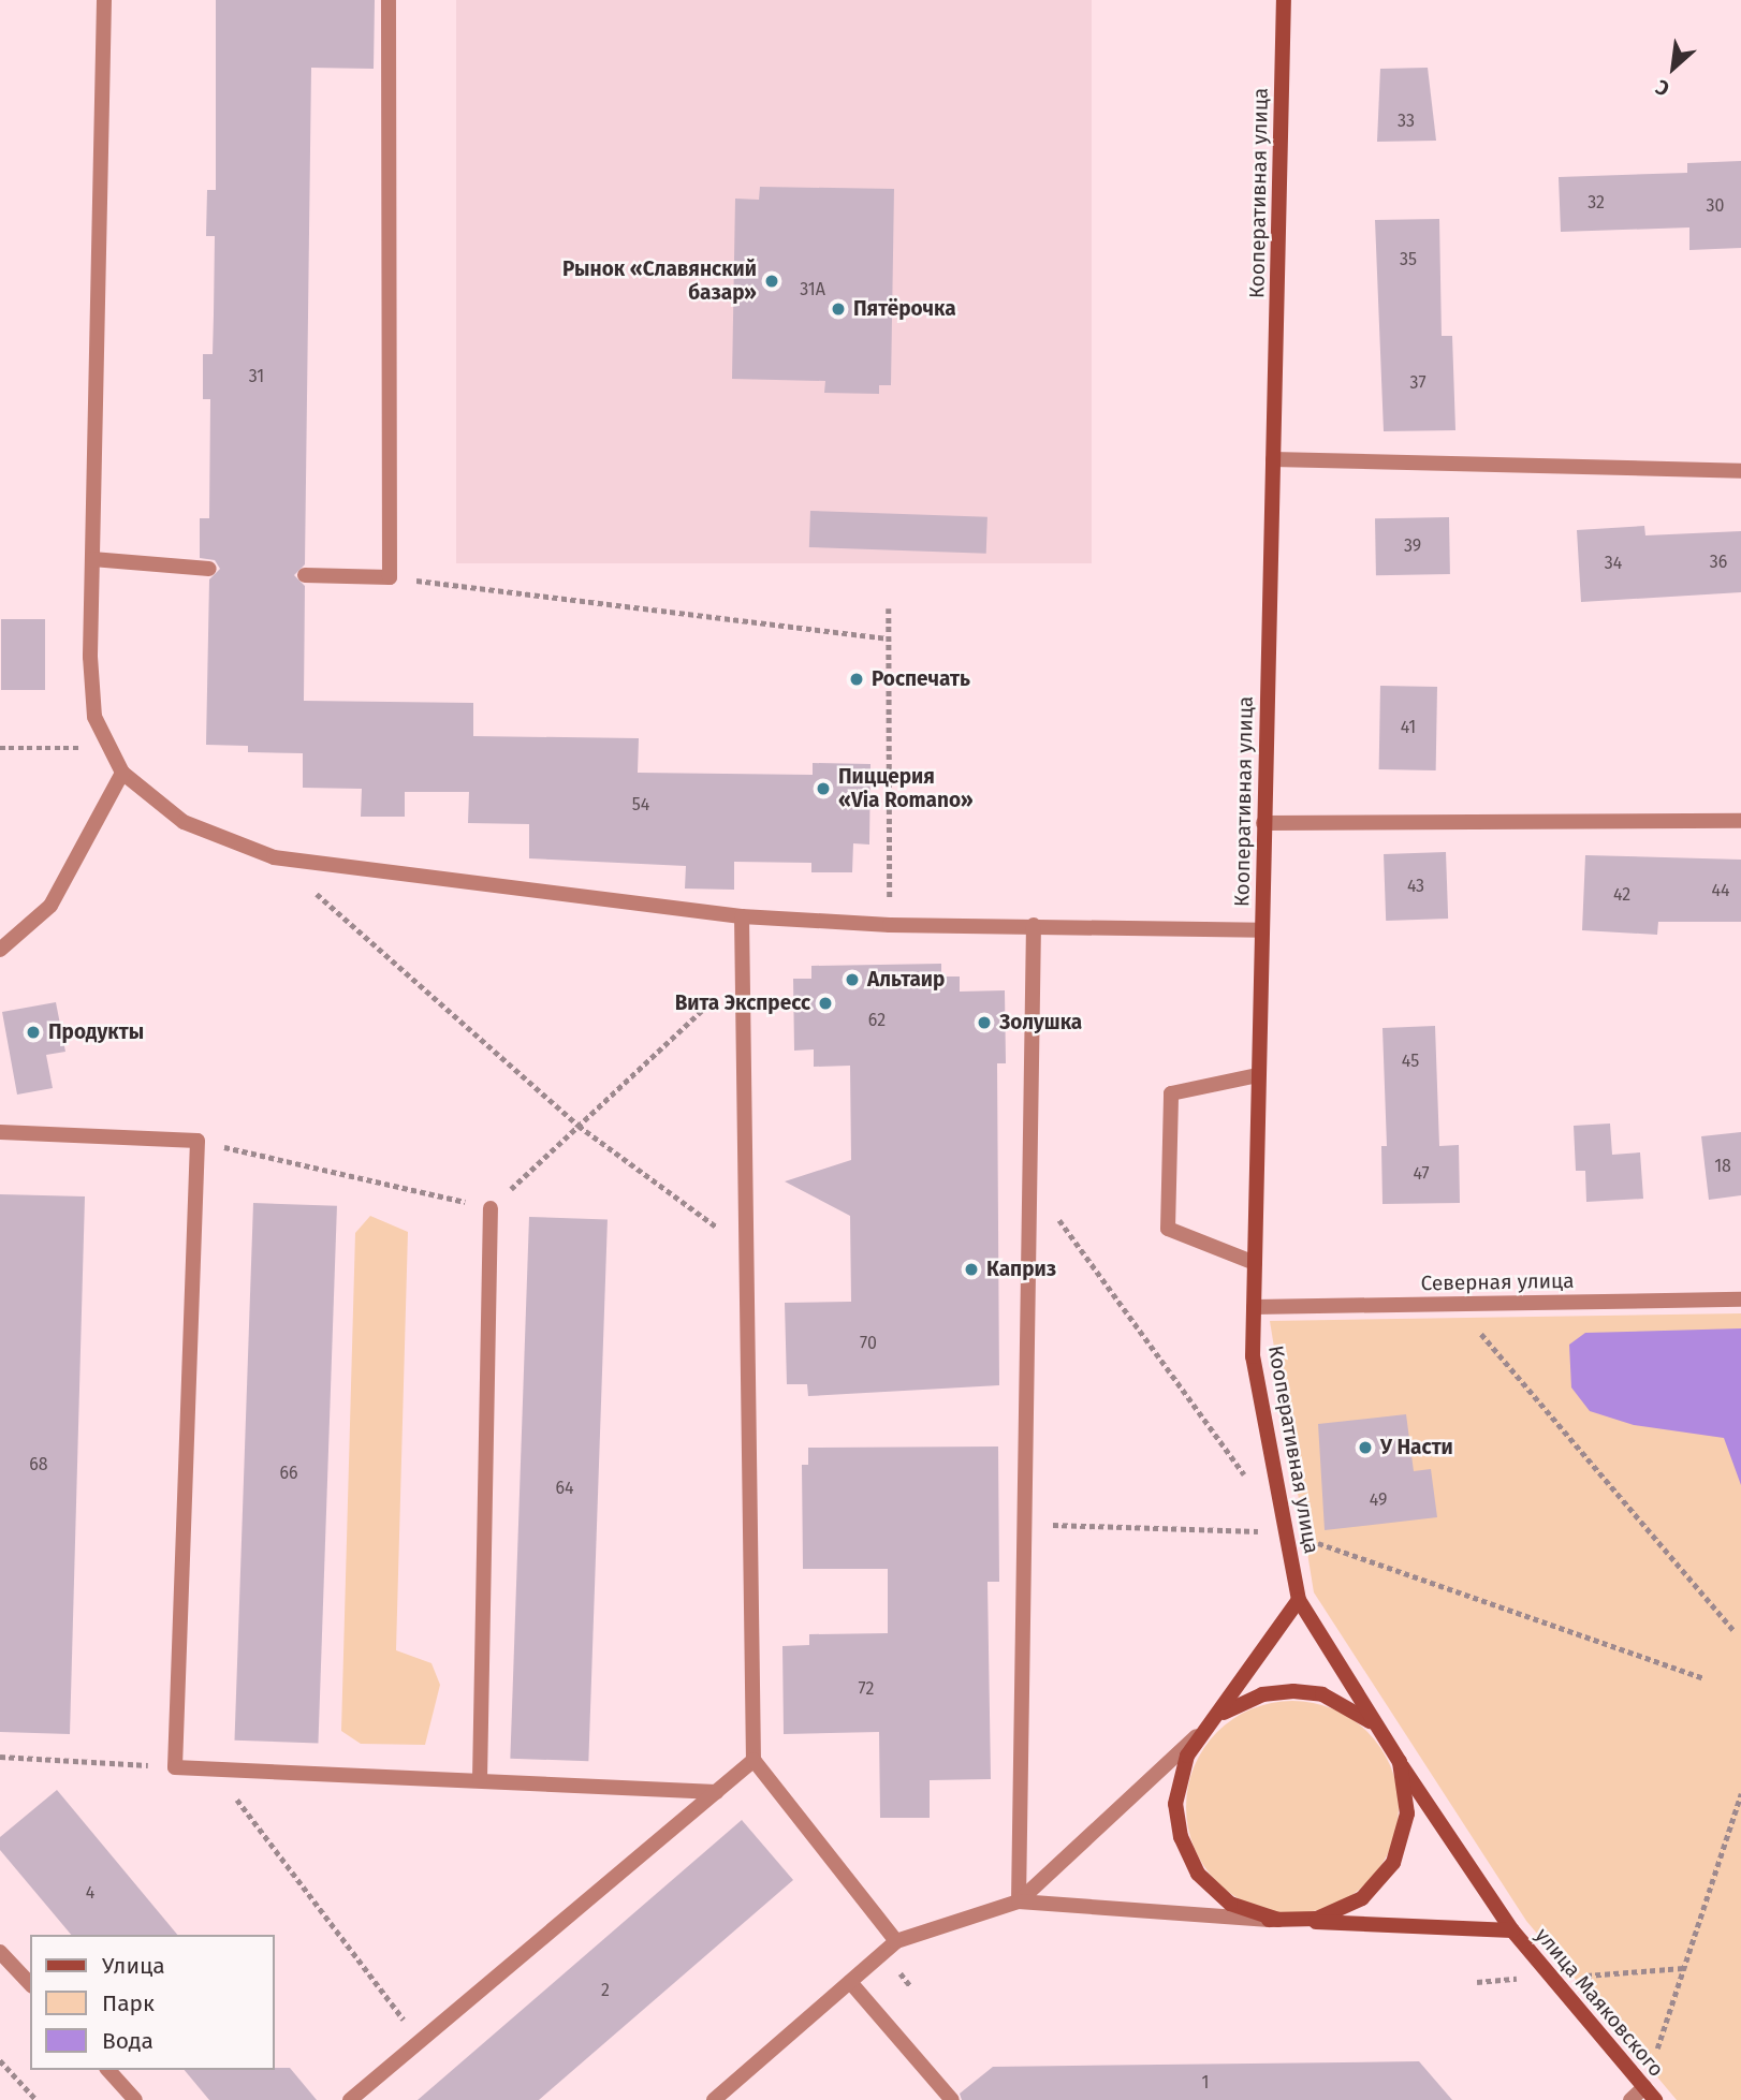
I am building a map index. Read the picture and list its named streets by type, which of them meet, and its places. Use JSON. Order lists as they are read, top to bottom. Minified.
{"streets":{"main road":["Кооперативная улица","улица Маяковского"],"street":["Северная улица"]},"crossings":[["Кооперативная улица","Северная улица"]],"places":["Рынок «Славянский базар»","Пятёрочка","Роспечать","Пиццерия «Via Romano»","Альтаир","Вита Экспресс","Золушка","Продукты","Каприз","У Насти"],"house_numbers":["33","32","30","35","31А","31","37","39","36","34","41","54","43","44","42","62","45","18","47","70","68","66","64","49","72","4","2","1"],"legend":["Улица","Парк","Вода"],"north":"bottom left"}
